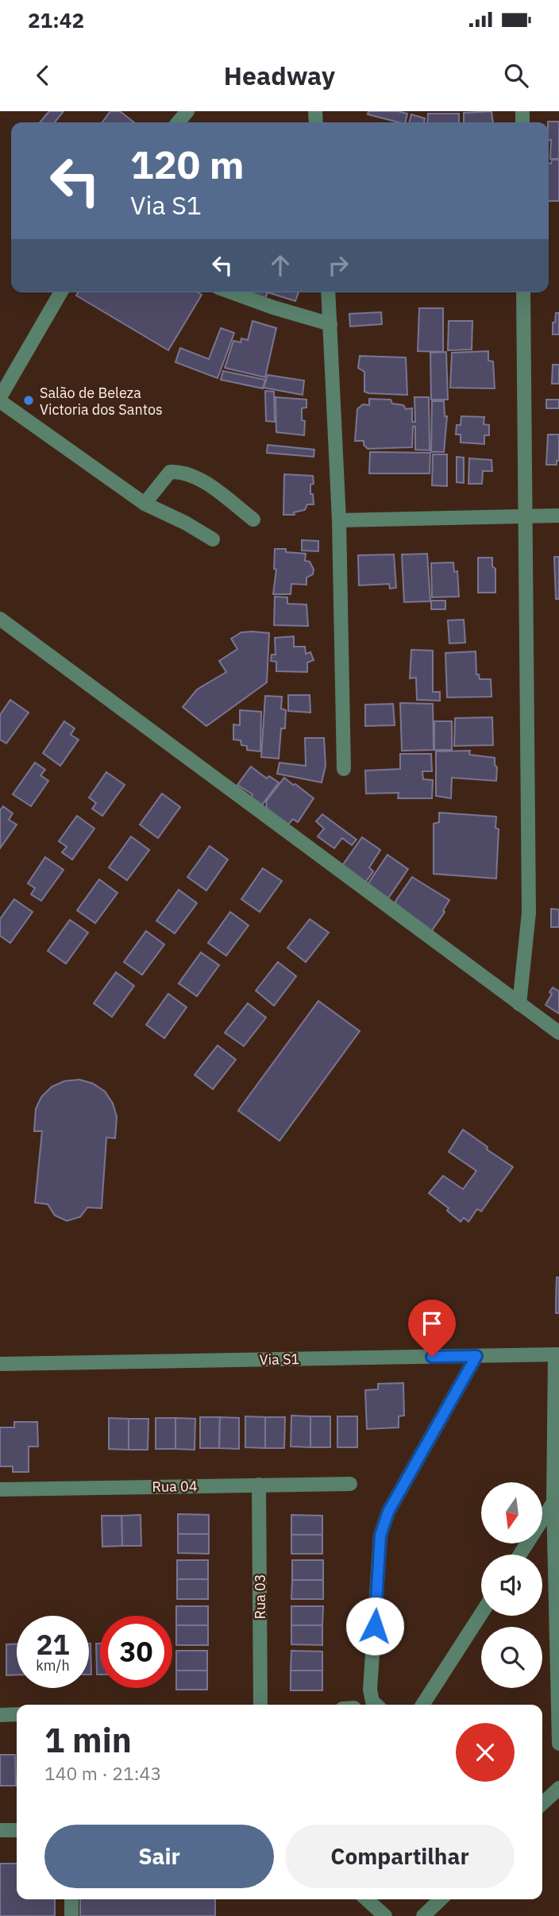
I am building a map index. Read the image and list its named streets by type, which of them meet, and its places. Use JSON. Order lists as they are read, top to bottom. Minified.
{"streets":{"street":["Via S1","Rua 04","Rua 03"]},"crossings":[["Rua 04","Rua 03"]],"places":["Salão de Beleza Victoria dos Santos"],"north":"bottom","page":{"status":"21:42","header":"Headway","turn":["120 m","Via S1"],"speed":"21 km/h","limit":"30","heading":["1 min","140 m · 21:43"],"buttons":["Sair","Compartilhar"]}}
